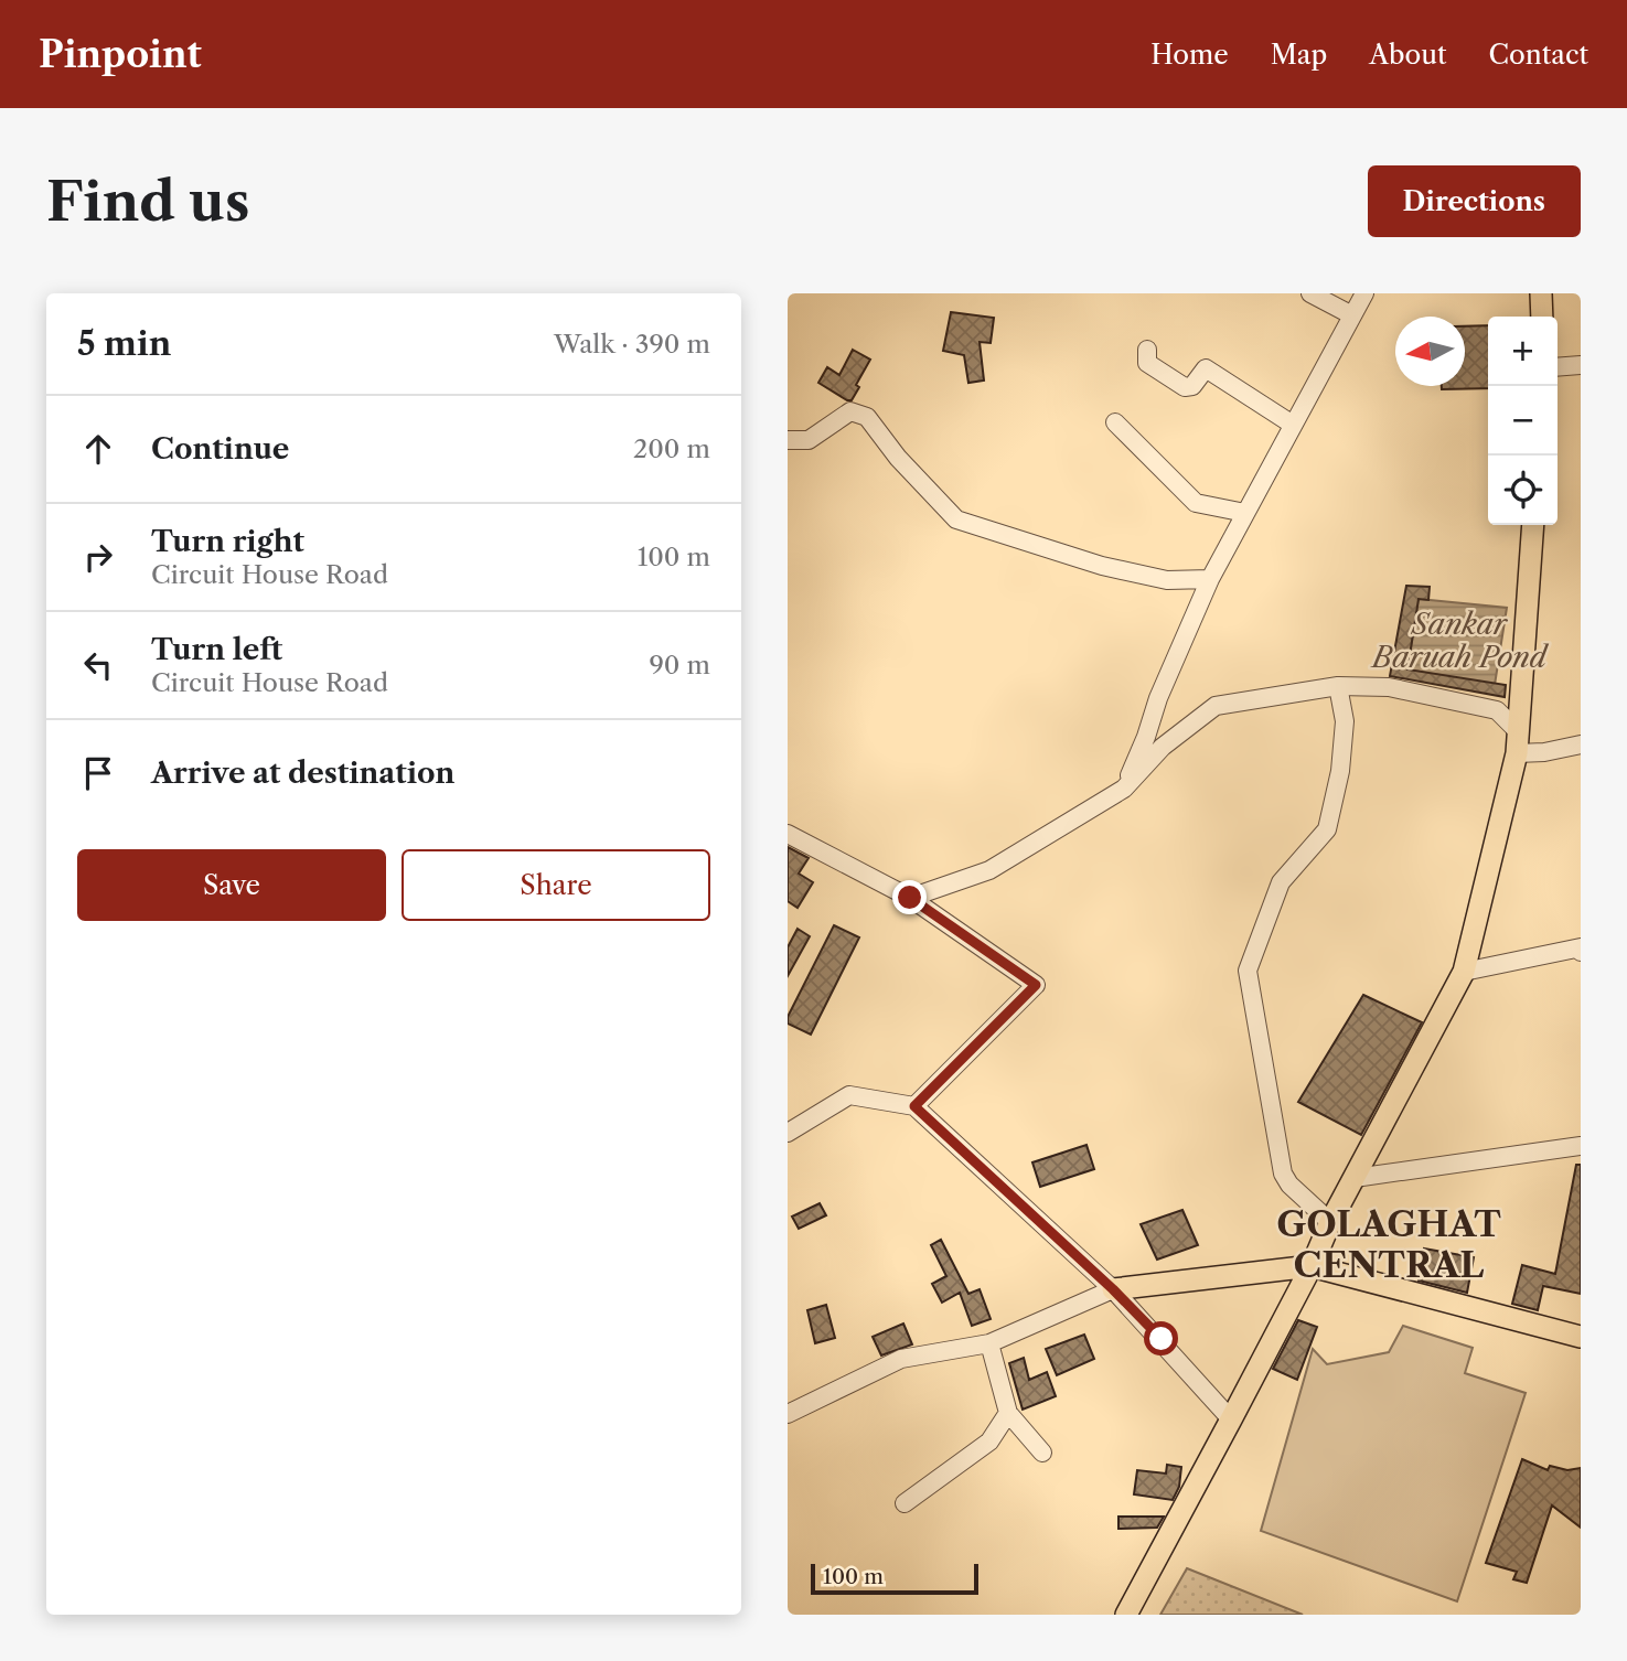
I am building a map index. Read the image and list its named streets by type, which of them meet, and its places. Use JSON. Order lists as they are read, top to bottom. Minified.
{"districts":["GOLAGHAT CENTRAL"],"water":["Sankar Baruah Pond"],"scale_bar":"100 m","north":"left","page":{"header":"Pinpoint","nav":["Home","Map","About","Contact"],"buttons":["Directions",["Save","Share"]],"title":"Find us","heading":["5 min","Walk · 390 m"],"map_buttons":["+","−"],"list":[["Continue","200 m"],["Turn right","Circuit House Road","100 m"],["Turn left","Circuit House Road","90 m"],"Arrive at destination"],"scale":"100 m"}}
